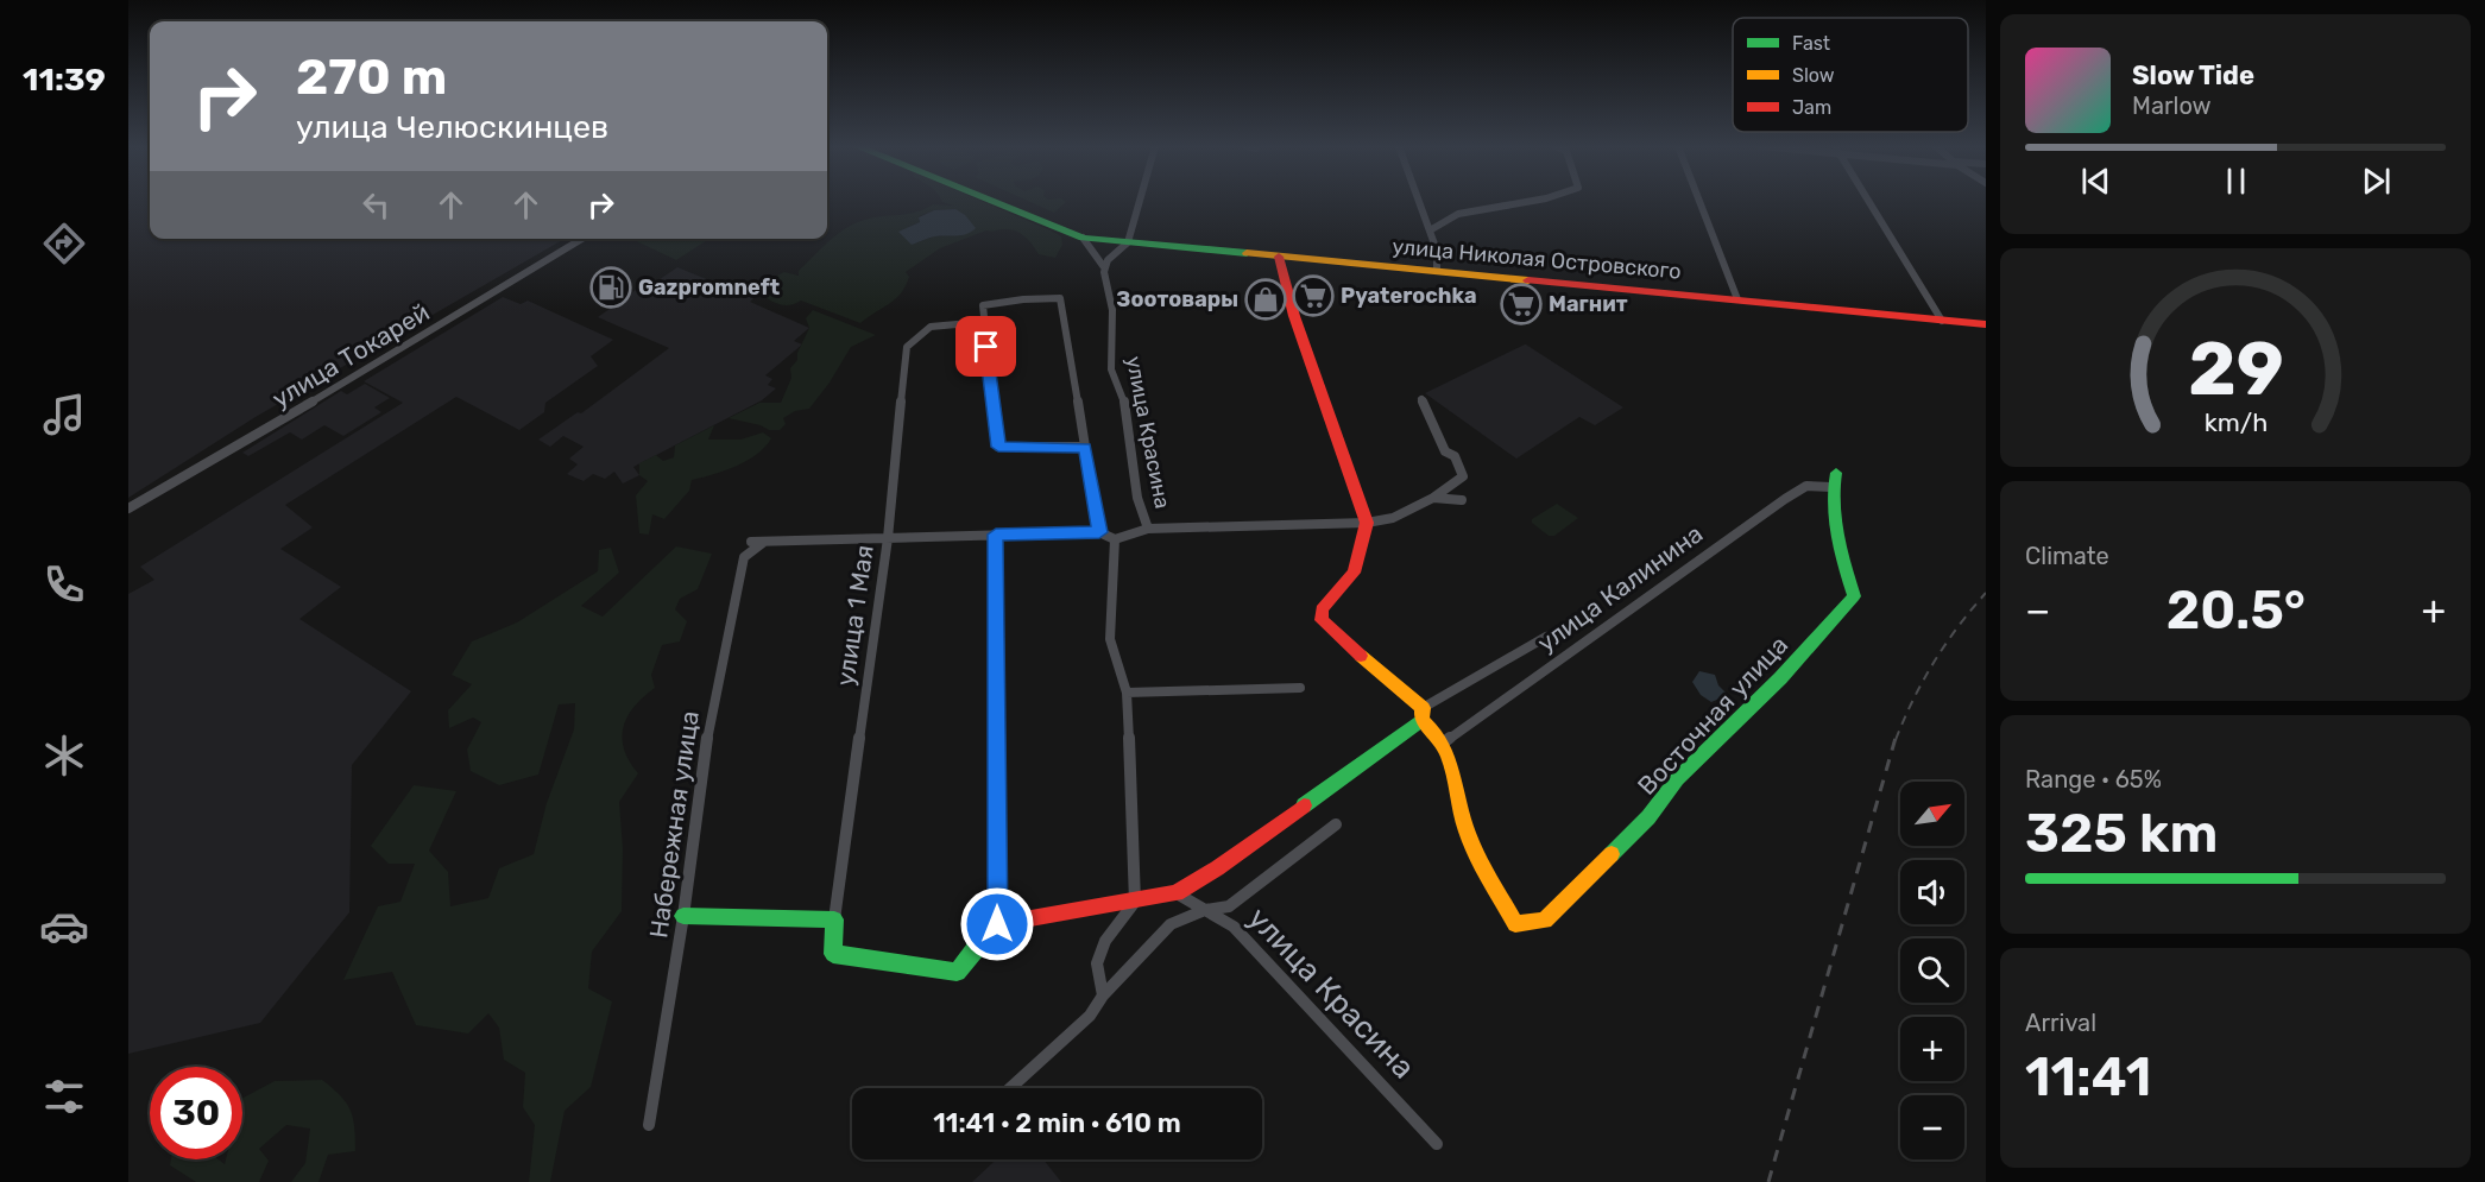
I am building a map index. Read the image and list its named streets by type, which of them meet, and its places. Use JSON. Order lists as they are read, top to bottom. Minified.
{"streets":{"street":["улица Николая Островского","улица Токарей","улица Красина","улица Калинина","улица 1 Мая","Восточная улица","Набережная улица"]},"crossings":[["улица Красина","улица Калинина"],["улица Калинина","Восточная улица"]],"places":{"fuel station":["Gazpromneft"],"supermarket":["Pyaterochka","Магнит"],"shop":["Зоотовары"]},"legend":["Fast","Slow","Jam"],"north":"top right","page":{"tabs":"11:39","turn":["270 m","улица Челюскинцев"],"song":["Slow Tide","Marlow"],"tile":["Climate",["Range · 65%","325 km"],["Arrival","11:41"]],"heat":["−","20.5°","+"],"map_buttons":["+","−"],"limit":"30","trip":"11:41 · 2 min · 610 m","gauge":["29","km/h"]}}
